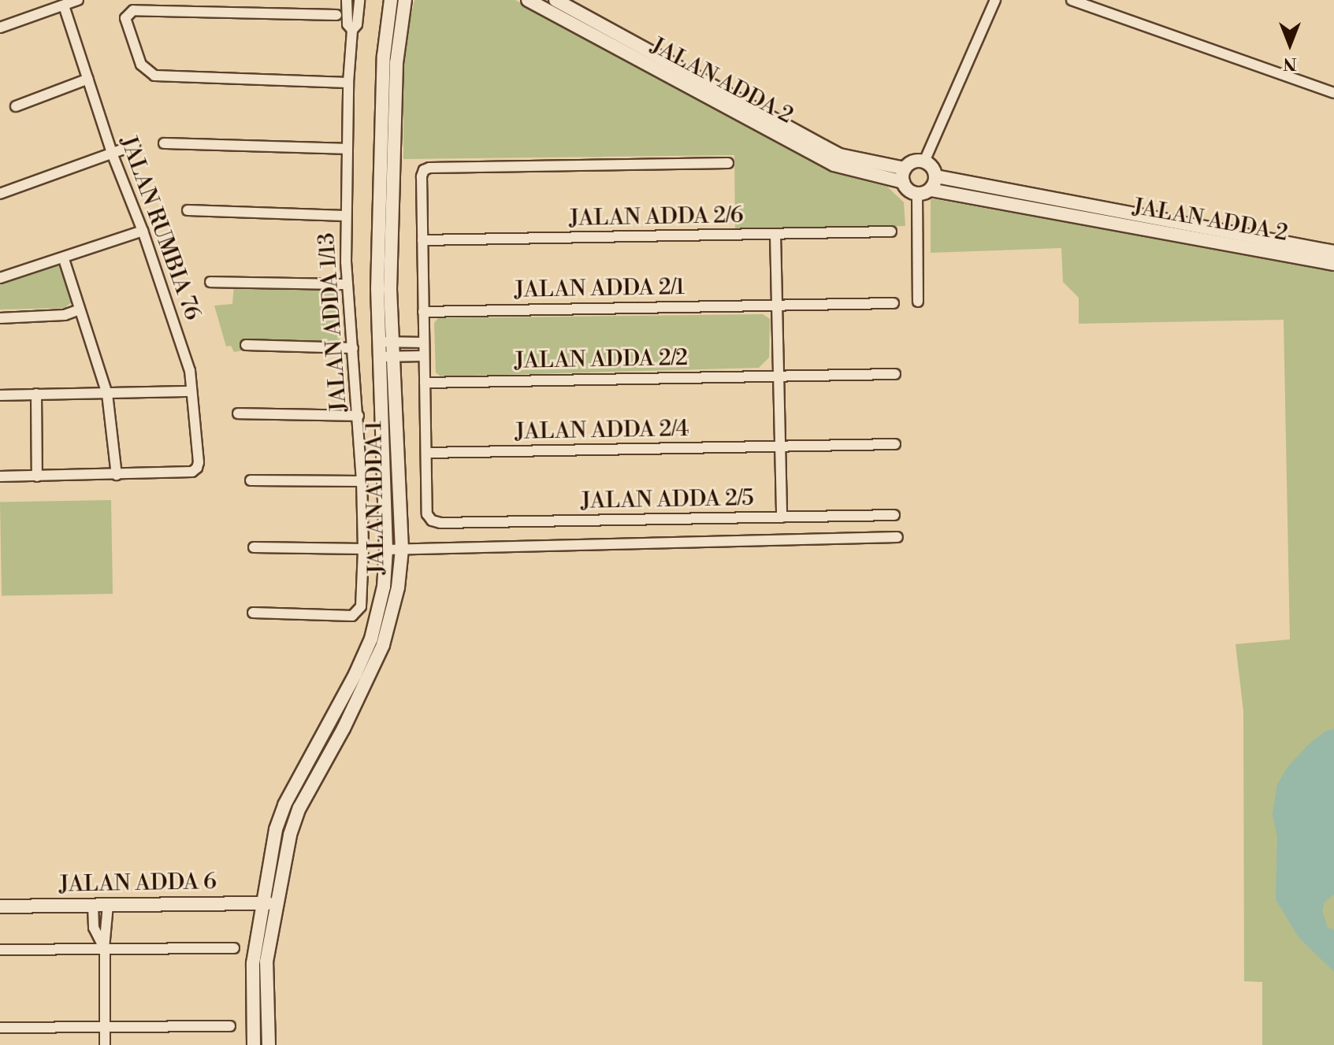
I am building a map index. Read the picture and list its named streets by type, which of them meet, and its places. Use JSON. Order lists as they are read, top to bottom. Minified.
{"streets":{"street":["JALAN ADDA 2","JALAN ADDA 2/6","JALAN RUMBIA 76","JALAN ADDA 2/1","JALAN ADDA 1/13","JALAN ADDA 2/2","JALAN ADDA 2/4","JALAN ADDA 1","JALAN ADDA 2/5","JALAN ADDA 6"]},"crossings":[["JALAN ADDA 2/4","JALAN ADDA 2/5"],["JALAN ADDA 1","JALAN ADDA 6"]],"north":"bottom"}
